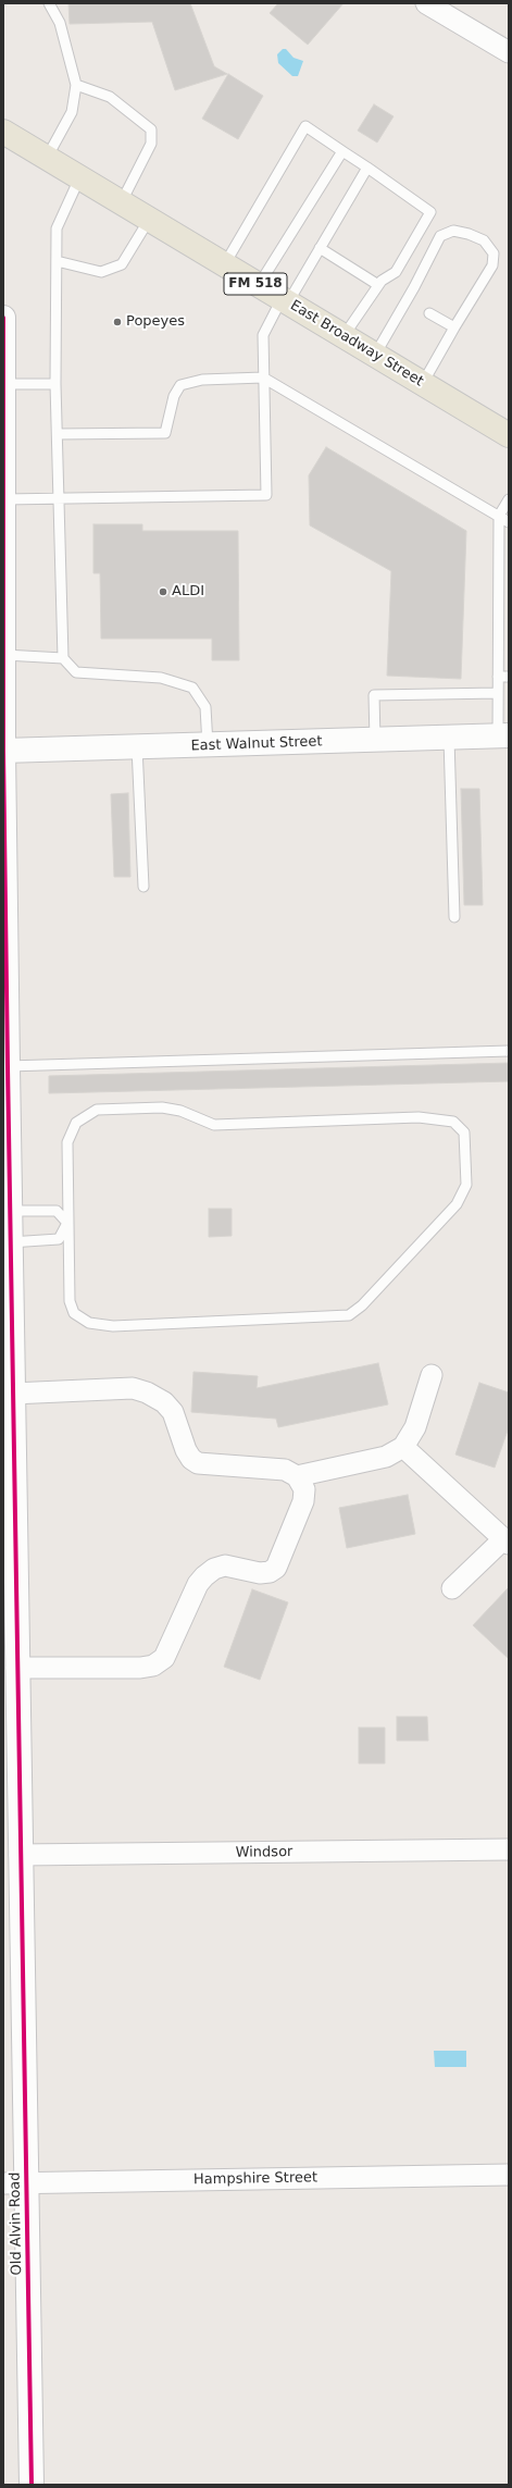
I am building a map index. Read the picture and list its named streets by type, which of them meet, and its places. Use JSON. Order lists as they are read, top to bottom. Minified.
{"streets":{"main road":["FM 518","East Broadway Street"],"street":["East Walnut Street","Windsor","Hampshire Street","Old Alvin Road"]},"crossings":[["East Walnut Street","Old Alvin Road"],["Windsor","Old Alvin Road"],["Hampshire Street","Old Alvin Road"]],"places":["Popeyes","ALDI"]}
